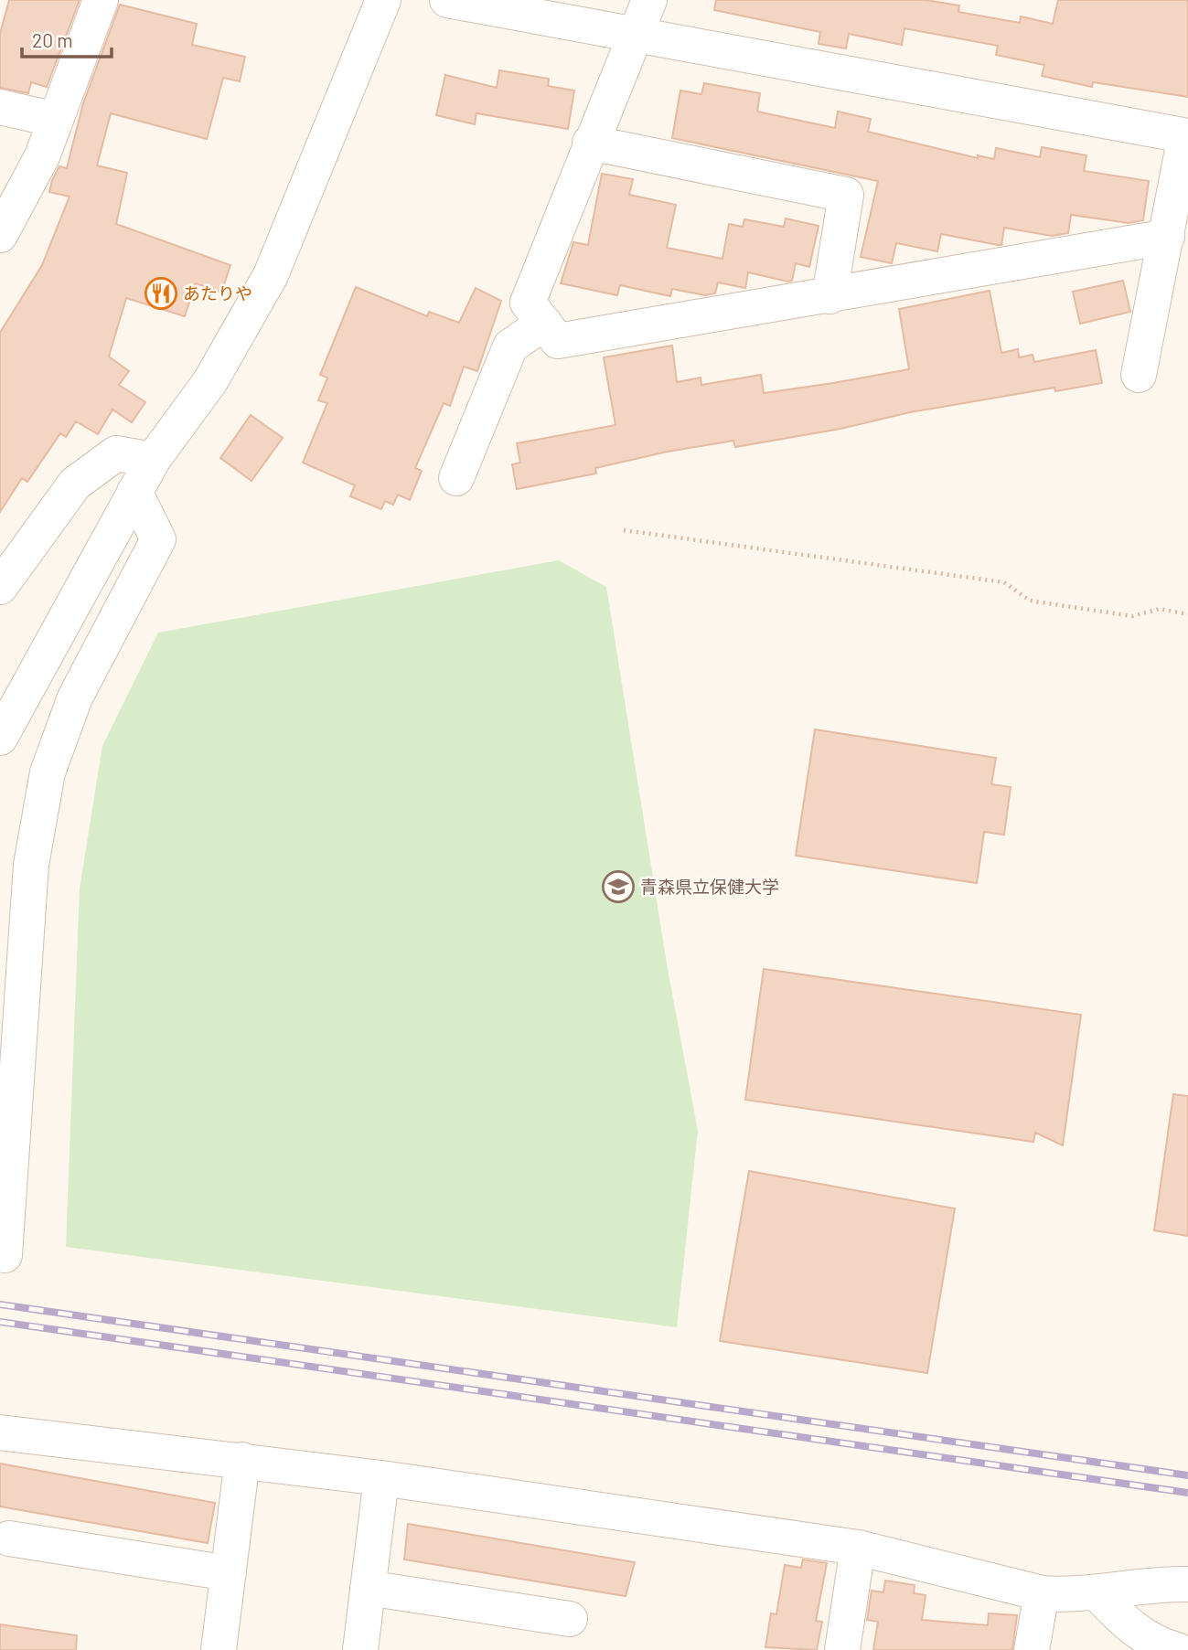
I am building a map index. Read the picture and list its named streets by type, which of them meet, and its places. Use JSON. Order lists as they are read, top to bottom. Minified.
{"places":{"restaurant":["あたりや"],"school or university":["青森県立保健大学"]},"scale_bar":"20 m"}
